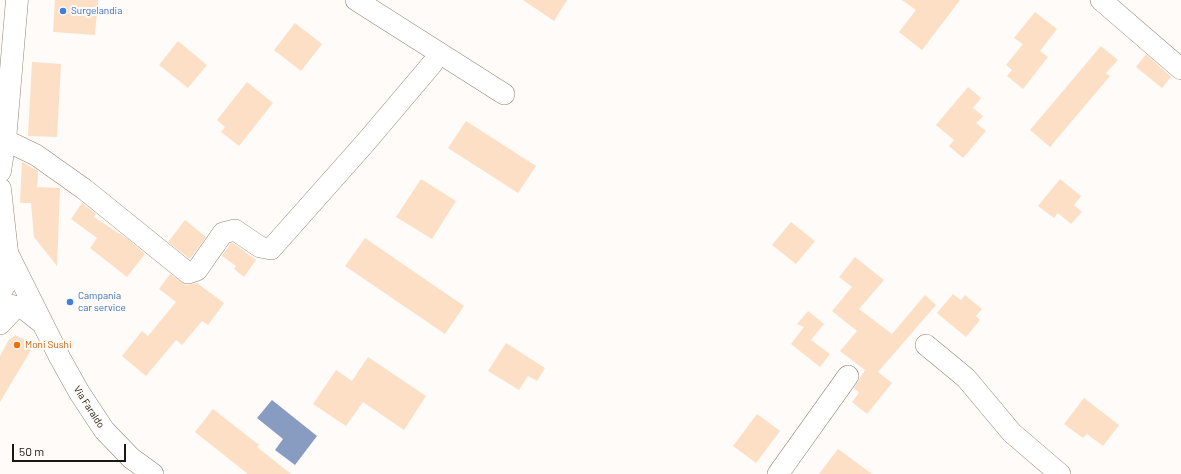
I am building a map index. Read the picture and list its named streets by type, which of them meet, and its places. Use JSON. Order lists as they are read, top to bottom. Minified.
{"streets":{"street":["Via Faraldo"]},"places":["Surgelandia","Campania car service","Moni Sushi"],"scale_bar":"50 m"}
